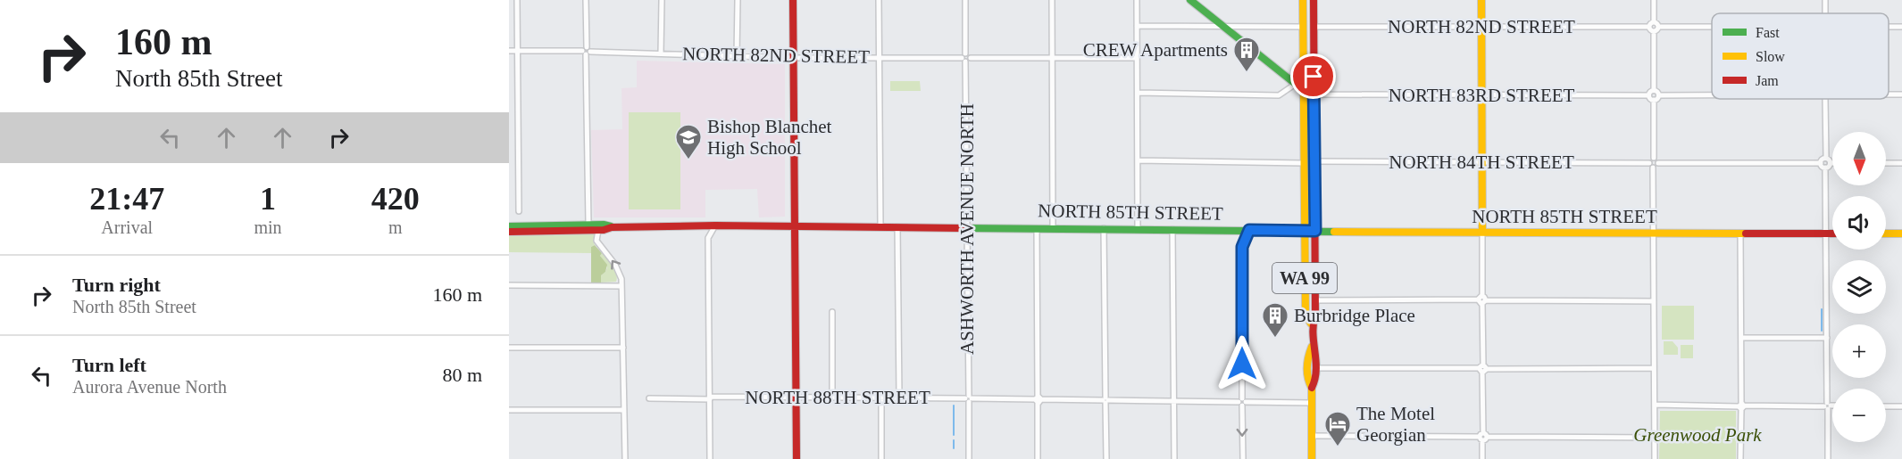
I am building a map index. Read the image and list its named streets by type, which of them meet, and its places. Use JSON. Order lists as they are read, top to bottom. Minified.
{"streets":{"main road":["NORTH 85TH STREET","WA 99"],"street":["NORTH 82ND STREET","NORTH 83RD STREET","NORTH 84TH STREET","ASHWORTH AVENUE NORTH","NORTH 88TH STREET"]},"crossings":[["NORTH 82ND STREET","ASHWORTH AVENUE NORTH"],["NORTH 82ND STREET","WA 99"],["NORTH 83RD STREET","WA 99"],["NORTH 84TH STREET","WA 99"],["NORTH 85TH STREET","ASHWORTH AVENUE NORTH"],["NORTH 85TH STREET","WA 99"],["ASHWORTH AVENUE NORTH","NORTH 88TH STREET"],["WA 99","NORTH 88TH STREET"]],"parks":["Greenwood Park"],"places":{"building":["CREW Apartments","Burbridge Place"],"school or university":["Bishop Blanchet High School"],"hotel":["The Motel Georgian"]},"legend":["Fast","Slow","Jam"],"north":"bottom","page":{"turn":["160 m","North 85th Street"],"map_buttons":["+","−"],"eta":["21:47","Arrival","1","min","420","m"],"list":[{"name":"Turn right","note":"North 85th Street","value":"160 m"},{"name":"Turn left","note":"Aurora Avenue North","value":"80 m"}]}}
